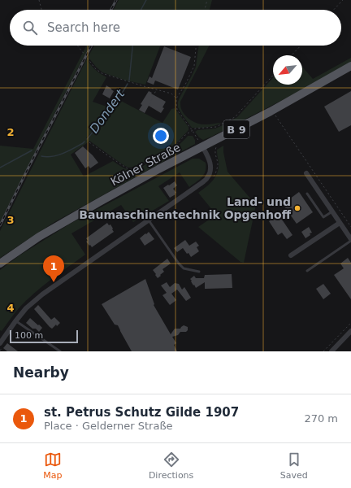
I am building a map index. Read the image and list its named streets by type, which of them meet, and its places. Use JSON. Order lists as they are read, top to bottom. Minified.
{"streets":{"main road":["B 9","Kölner Straße"]},"crossings":[["B 9","Kölner Straße"]],"water":["Dondert"],"places":["Land- und Baumaschinentechnik Opgenhoff"],"scale_bar":"100 m","north":"bottom left","page":{"search":"Search here","pins":"1","scale":"100 m","heading":"Nearby","list":[{"mark":"1","name":"st. Petrus Schutz Gilde 1907","note":"Place · Gelderner Straße","value":"270 m"}],"nav":["Map","Directions","Saved"]},"grid":{"rows":["2","3","4"]}}
